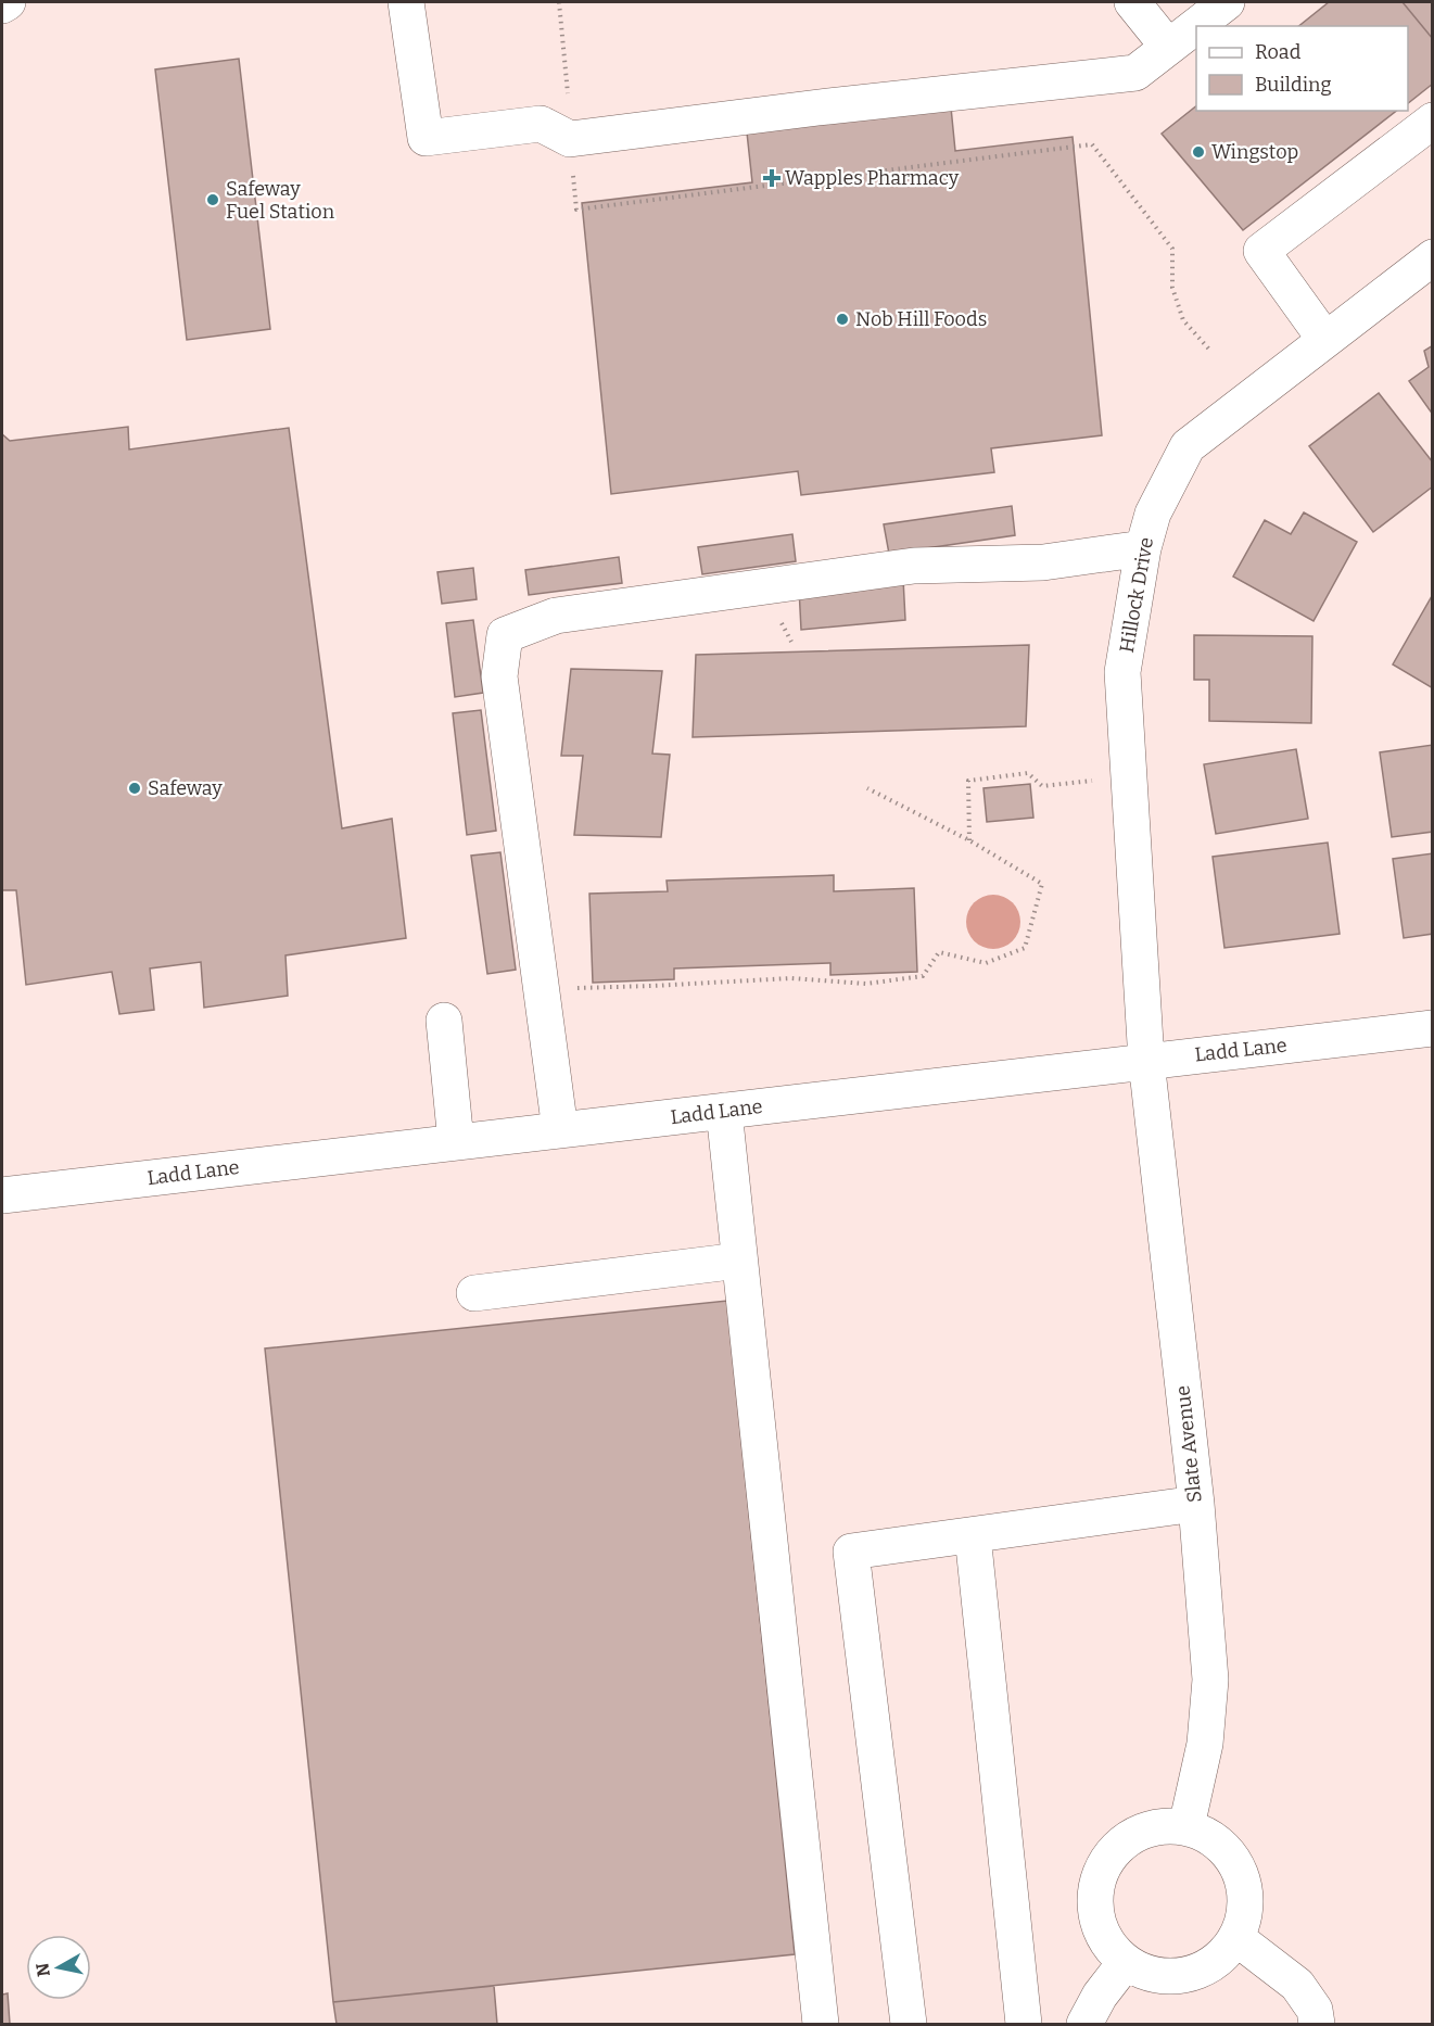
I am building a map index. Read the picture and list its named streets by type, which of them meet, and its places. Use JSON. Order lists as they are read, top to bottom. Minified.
{"streets":{"street":["Hillock Drive","Ladd Lane","Slate Avenue"]},"crossings":[["Hillock Drive","Ladd Lane"],["Hillock Drive","Slate Avenue"],["Ladd Lane","Slate Avenue"]],"places":{"other":["Wingstop","Safeway Fuel Station","Nob Hill Foods","Safeway"],"health":["Wapples Pharmacy"]},"legend":["Road","Building"],"north":"left"}
